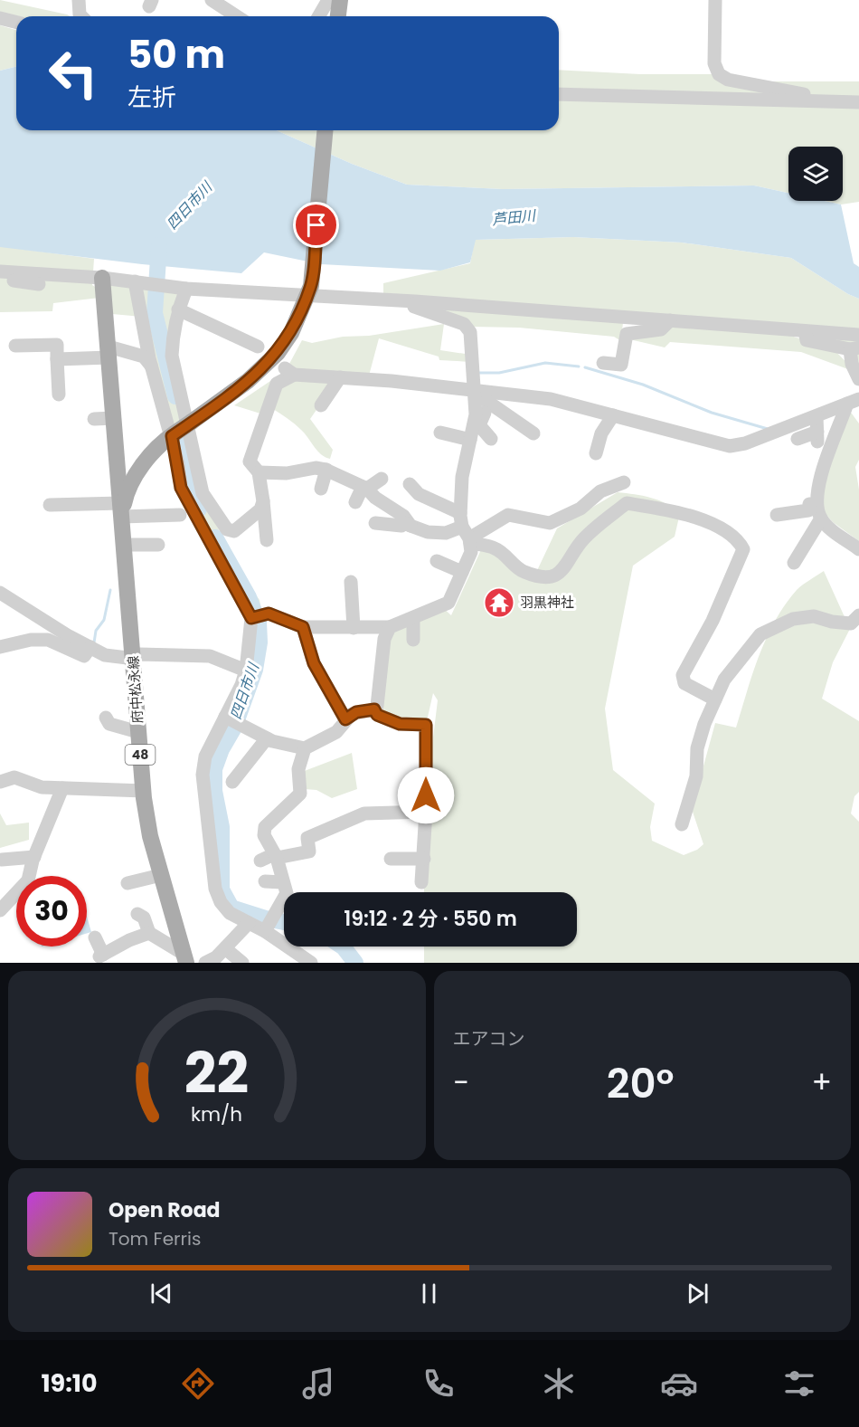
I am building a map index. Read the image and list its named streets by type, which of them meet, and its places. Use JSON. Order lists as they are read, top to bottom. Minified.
{"streets":{"main road":["府中松永線","48"]},"water":["四日市川","芦田川"],"places":{"temple":["羽黒神社"]},"page":{"turn":["50 m","左折"],"limit":"30","trip":"19:12 · 2 分 · 550 m","tile":"エアコン","heat":["−","20°","+"],"song":["Open Road","Tom Ferris"],"tabs":"19:10","gauge":["22","km/h"]}}
